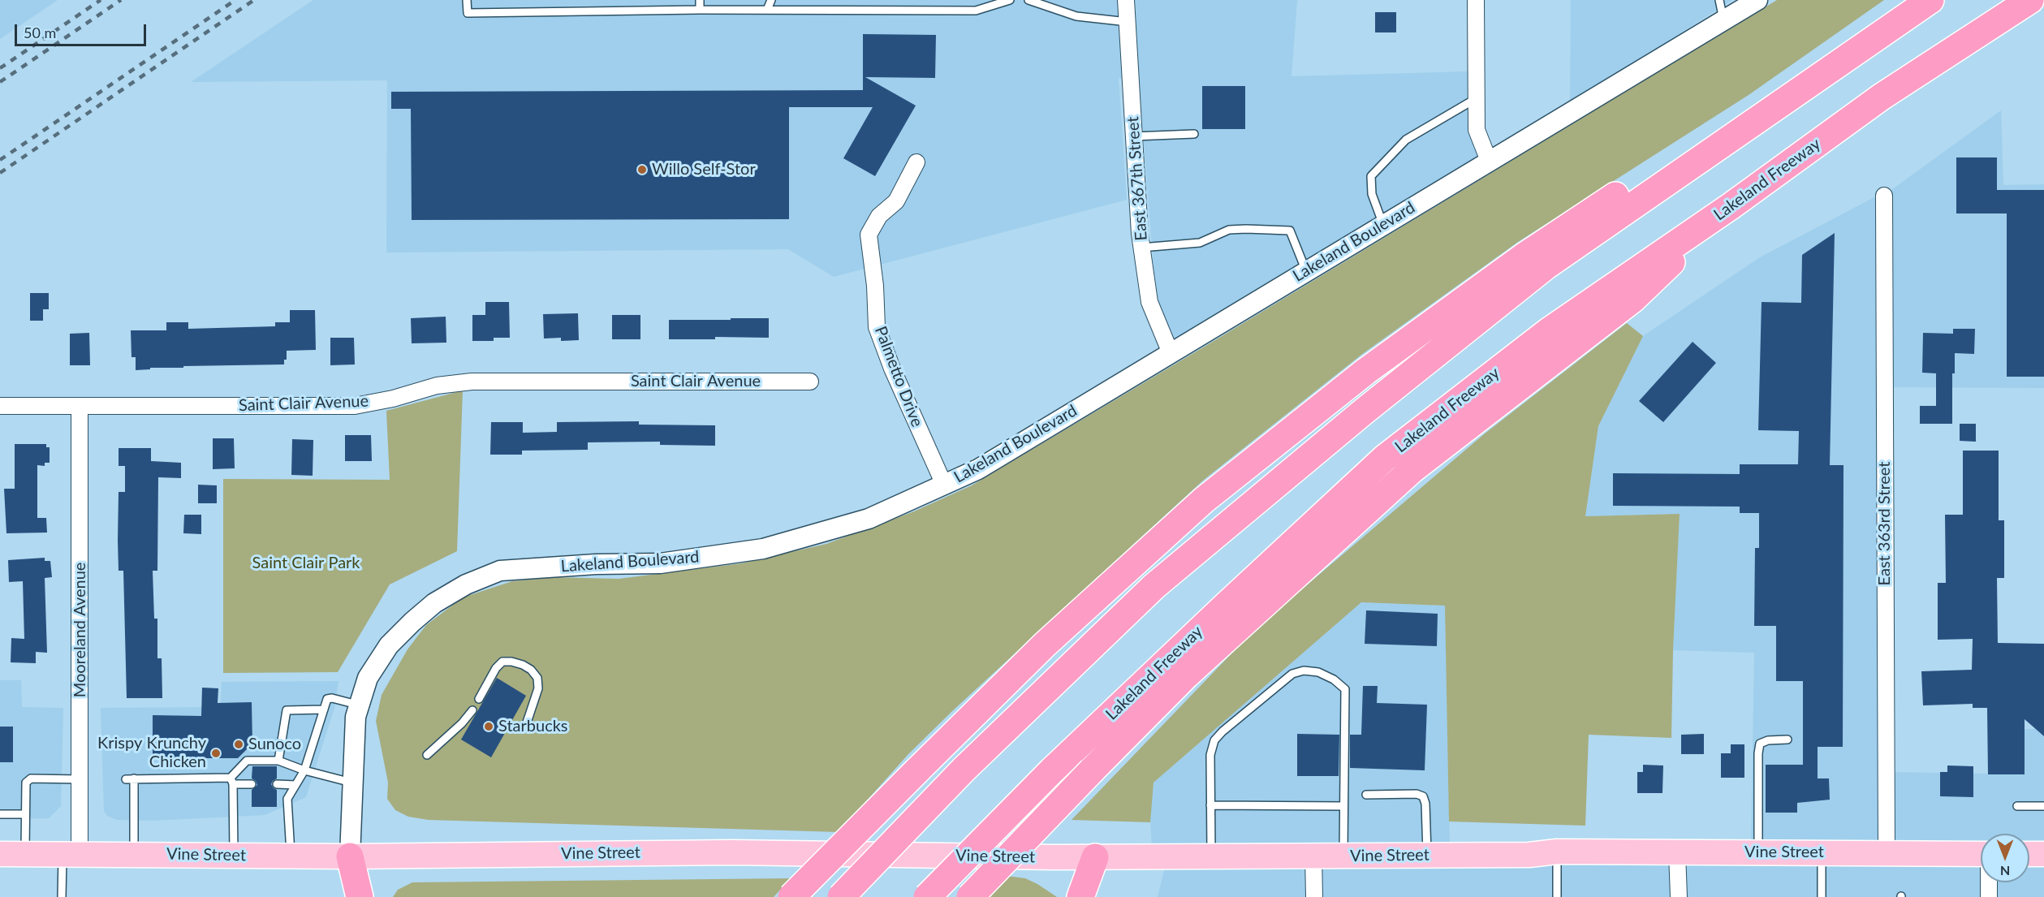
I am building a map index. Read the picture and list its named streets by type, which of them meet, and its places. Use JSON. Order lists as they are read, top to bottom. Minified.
{"streets":{"highway":["Lakeland Freeway"],"main road":["Vine Street"],"street":["East 367th Street","Lakeland Boulevard","Palmetto Drive","Saint Clair Avenue","East 363rd Street","Mooreland Avenue"]},"crossings":[["East 367th Street","Lakeland Boulevard"],["Lakeland Boulevard","Palmetto Drive"],["Lakeland Boulevard","Vine Street"],["Saint Clair Avenue","Mooreland Avenue"],["East 363rd Street","Vine Street"],["Mooreland Avenue","Vine Street"]],"parks":["Saint Clair Park"],"places":["Willo Self-Stor","Starbucks","Sunoco","Krispy Krunchy Chicken"],"scale_bar":"50 m","north":"bottom"}
